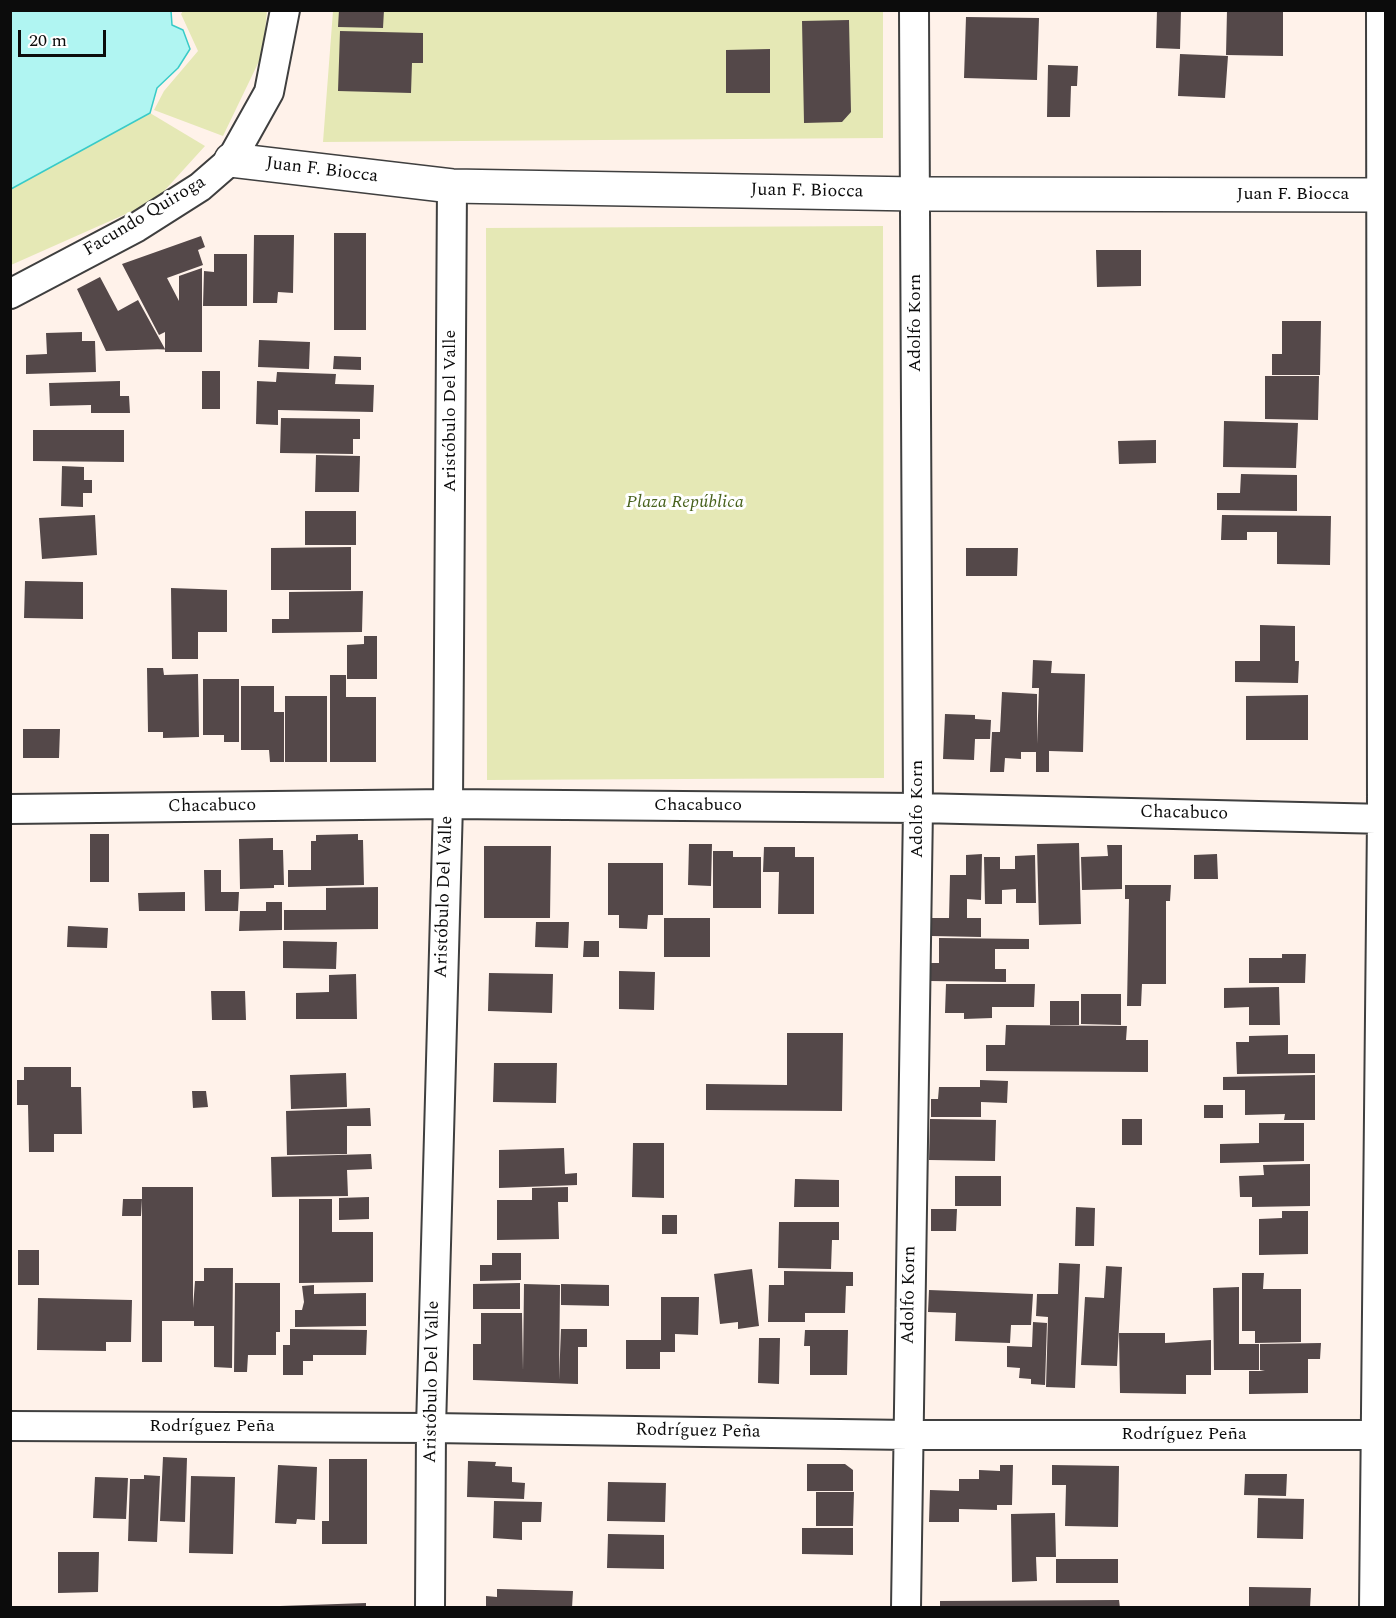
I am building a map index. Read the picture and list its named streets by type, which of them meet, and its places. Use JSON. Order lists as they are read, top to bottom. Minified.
{"streets":{"street":["Juan F. Biocca","Facundo Quiroga","Adolfo Korn","Aristóbulo Del Valle","Chacabuco","Rodríguez Peña"]},"crossings":[["Juan F. Biocca","Facundo Quiroga"],["Juan F. Biocca","Adolfo Korn"],["Juan F. Biocca","Aristóbulo Del Valle"],["Adolfo Korn","Chacabuco"],["Adolfo Korn","Rodríguez Peña"],["Aristóbulo Del Valle","Chacabuco"],["Aristóbulo Del Valle","Rodríguez Peña"]],"parks":["Plaza República"],"scale_bar":"20 m"}
